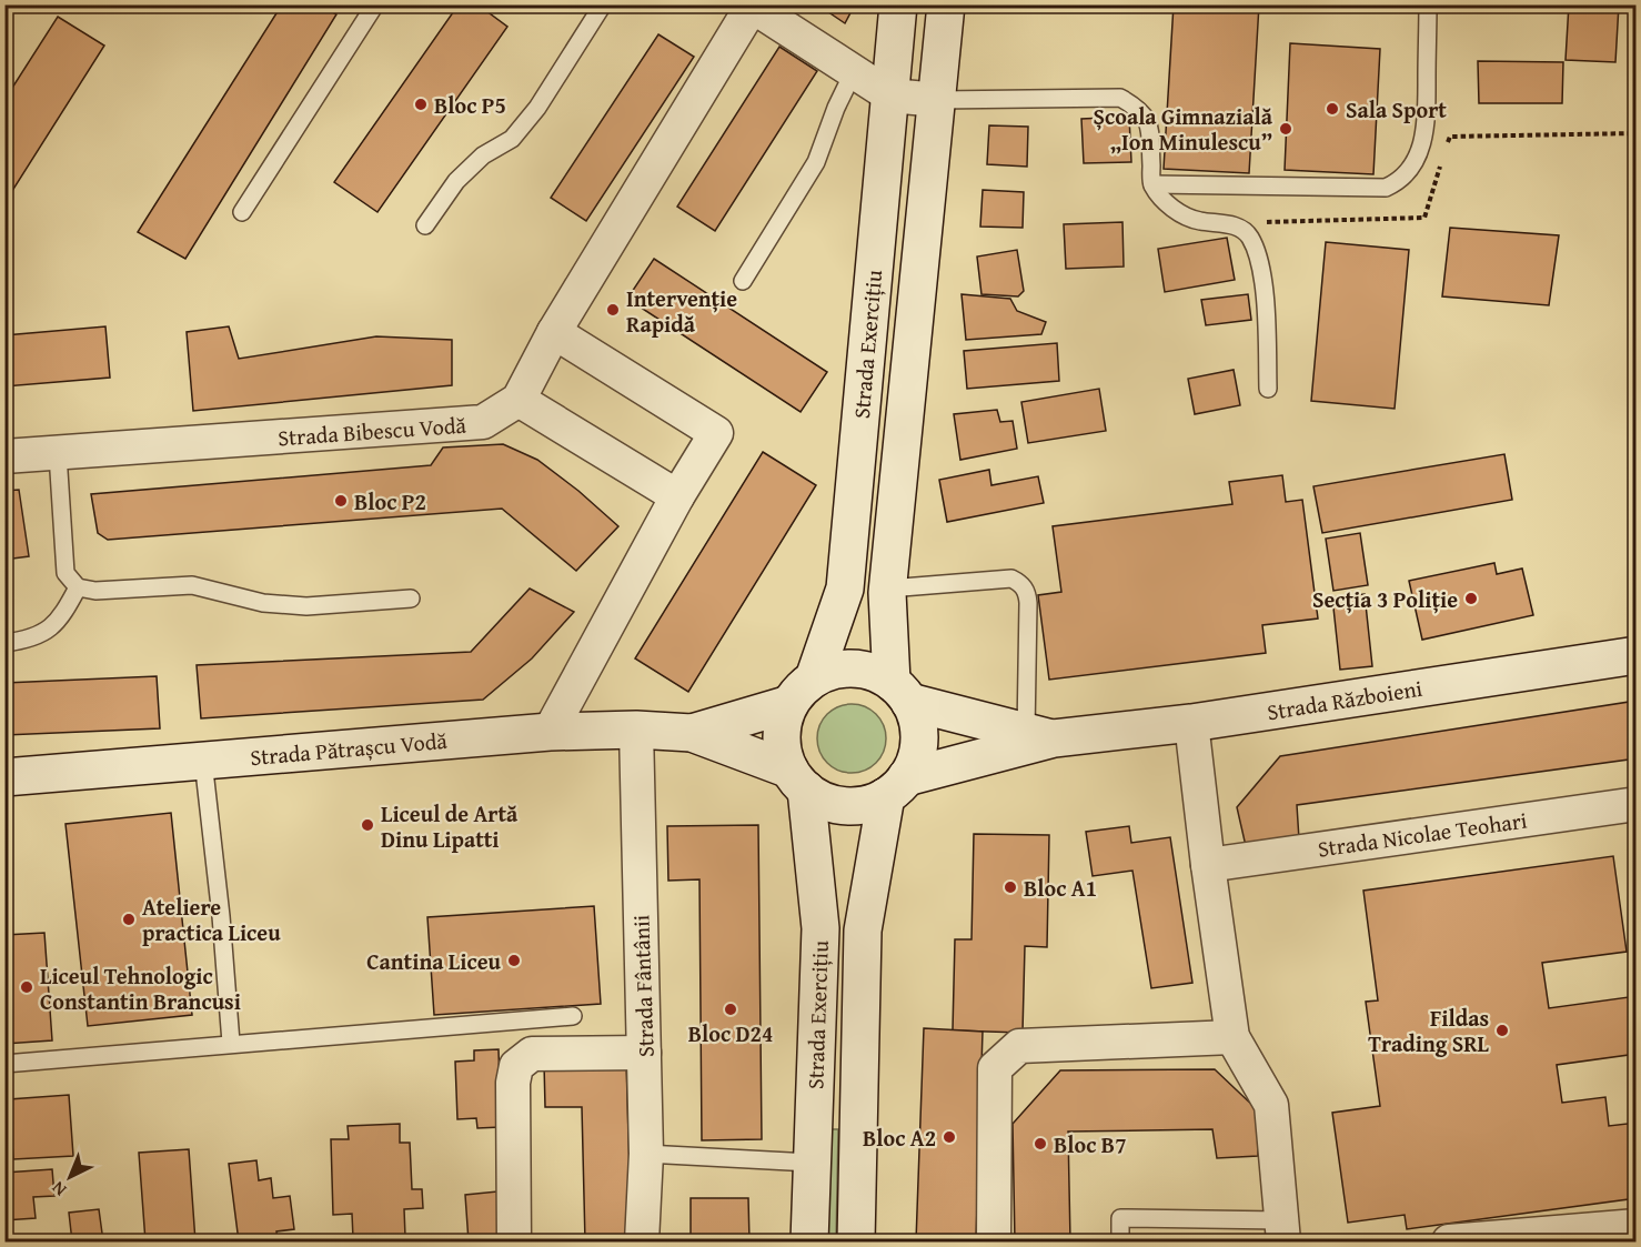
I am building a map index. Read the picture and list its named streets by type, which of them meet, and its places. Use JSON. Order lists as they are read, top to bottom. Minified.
{"streets":{"main road":["Strada Exercițiu","Strada Războieni","Strada Pătrașcu Vodă"],"street":["Strada Bibescu Vodă","Strada Nicolae Teohari","Strada Fântânii"]},"crossings":[["Strada Pătrașcu Vodă","Strada Fântânii"]],"places":["Bloc P5","Sala Sport","Școala Gimnazială „Ion Minulescu”","Intervenție Rapidă","Bloc P2","Secția 3 Poliție","Liceul de Artă Dinu Lipatti","Bloc A1","Ateliere practica Liceu","Cantina Liceu","Liceul Tehnologic Constantin Brancusi","Bloc D24","Fildas Trading SRL","Bloc A2","Bloc B7"],"north":"bottom left"}
